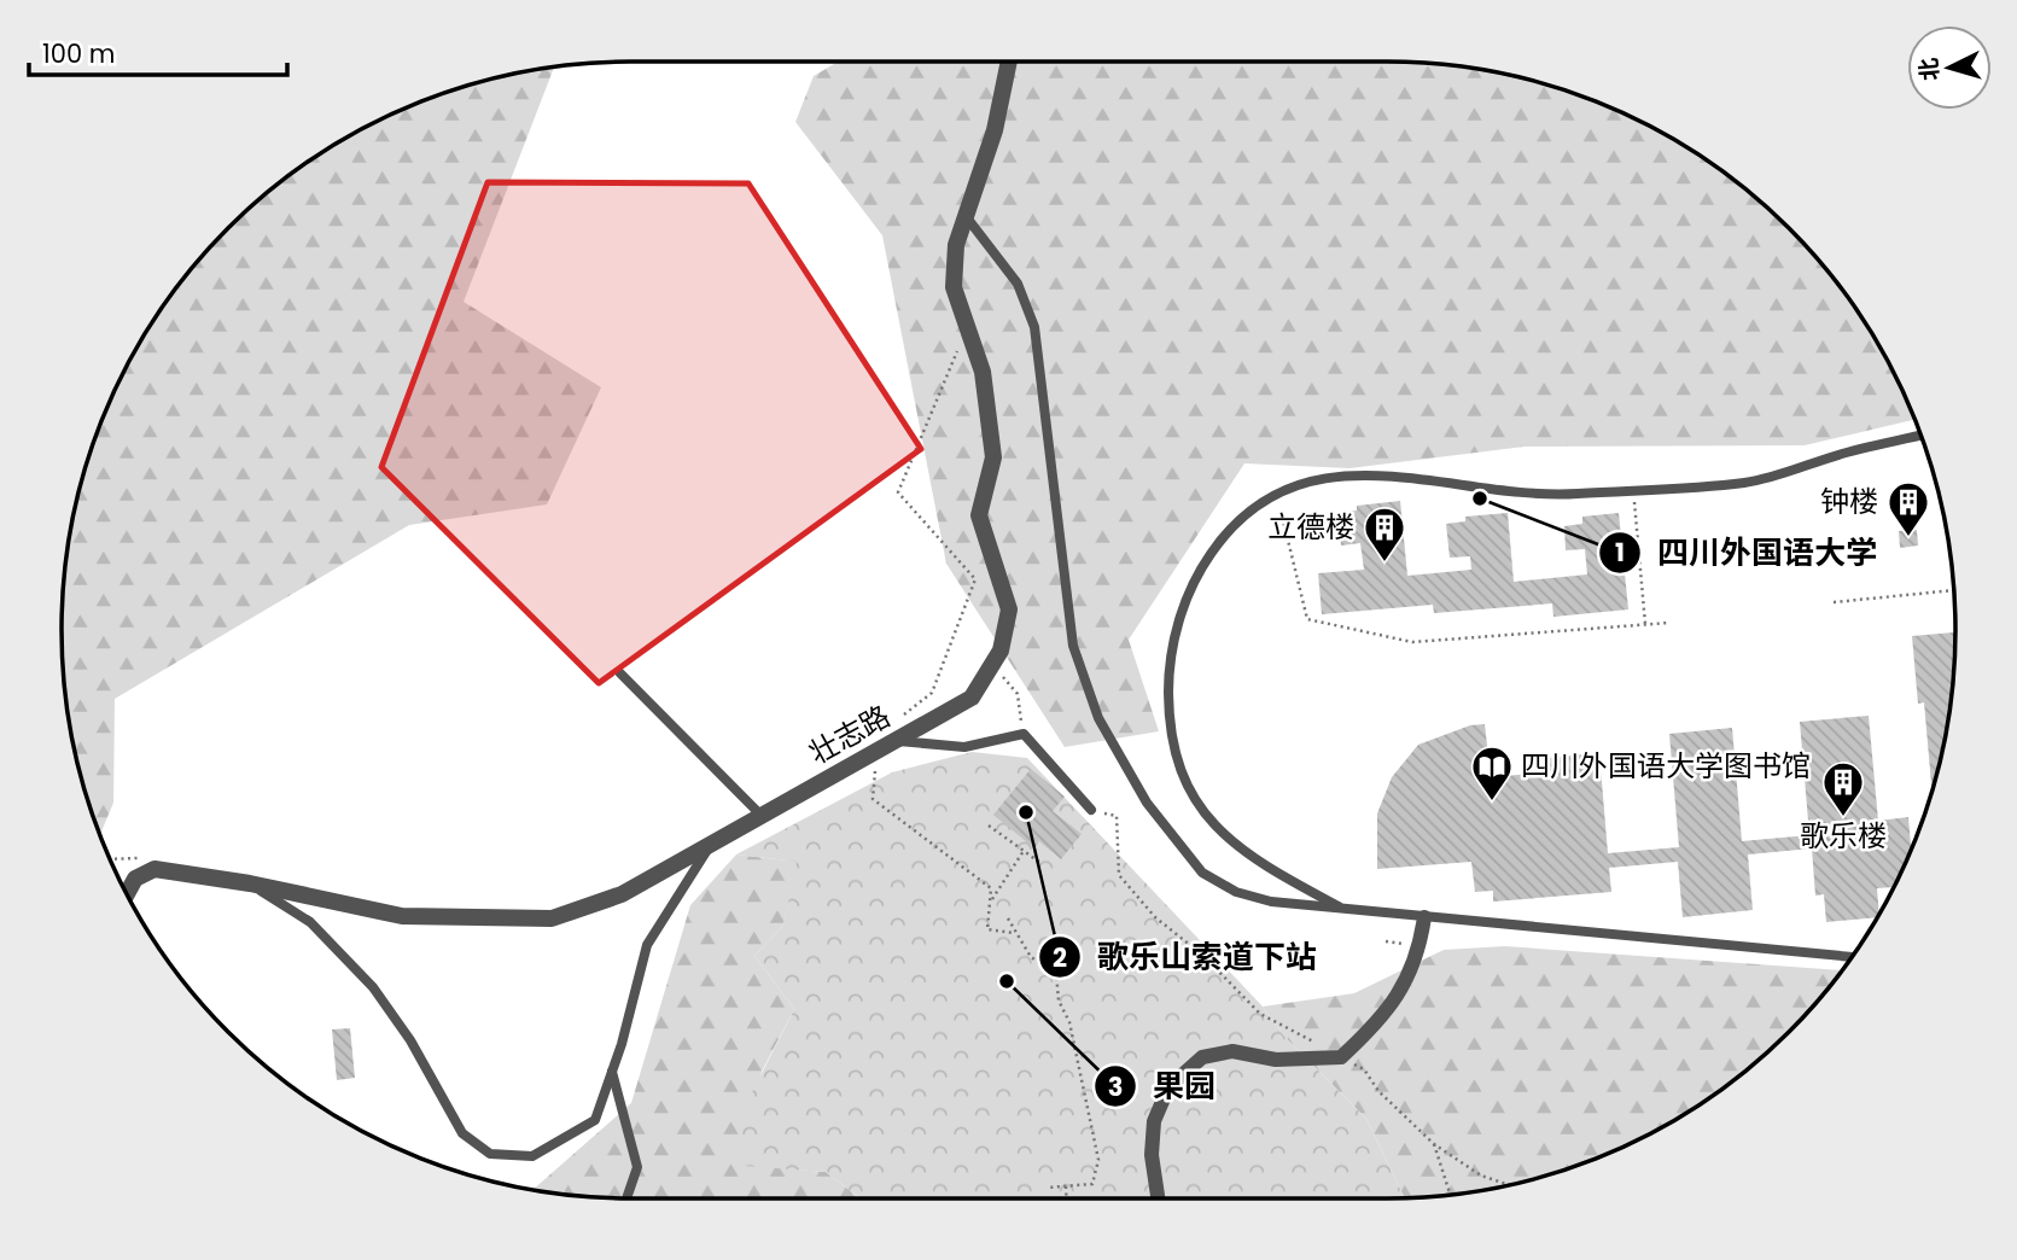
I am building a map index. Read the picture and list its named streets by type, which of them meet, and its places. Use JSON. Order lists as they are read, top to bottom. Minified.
{"streets":{"street":["壮志路"]},"places":{"other":["四川外国语大学","歌乐山索道下站","果园"],"building":["钟楼","立德楼","歌乐楼"],"library":["四川外国语大学图书馆"]},"scale_bar":"100 m","north":"left"}
